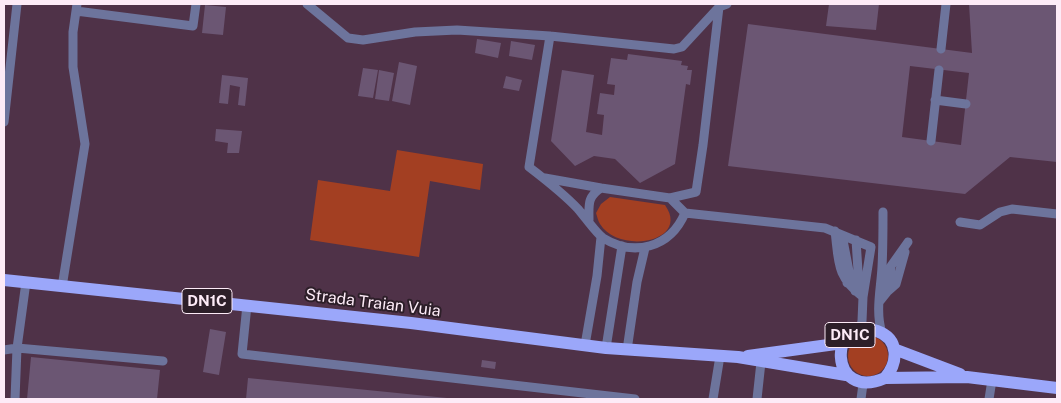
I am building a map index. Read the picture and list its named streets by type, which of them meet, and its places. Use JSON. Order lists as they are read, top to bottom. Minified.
{"streets":{"main road":["DN1C","Strada Traian Vuia"]},"crossings":[["DN1C","Strada Traian Vuia"]]}
